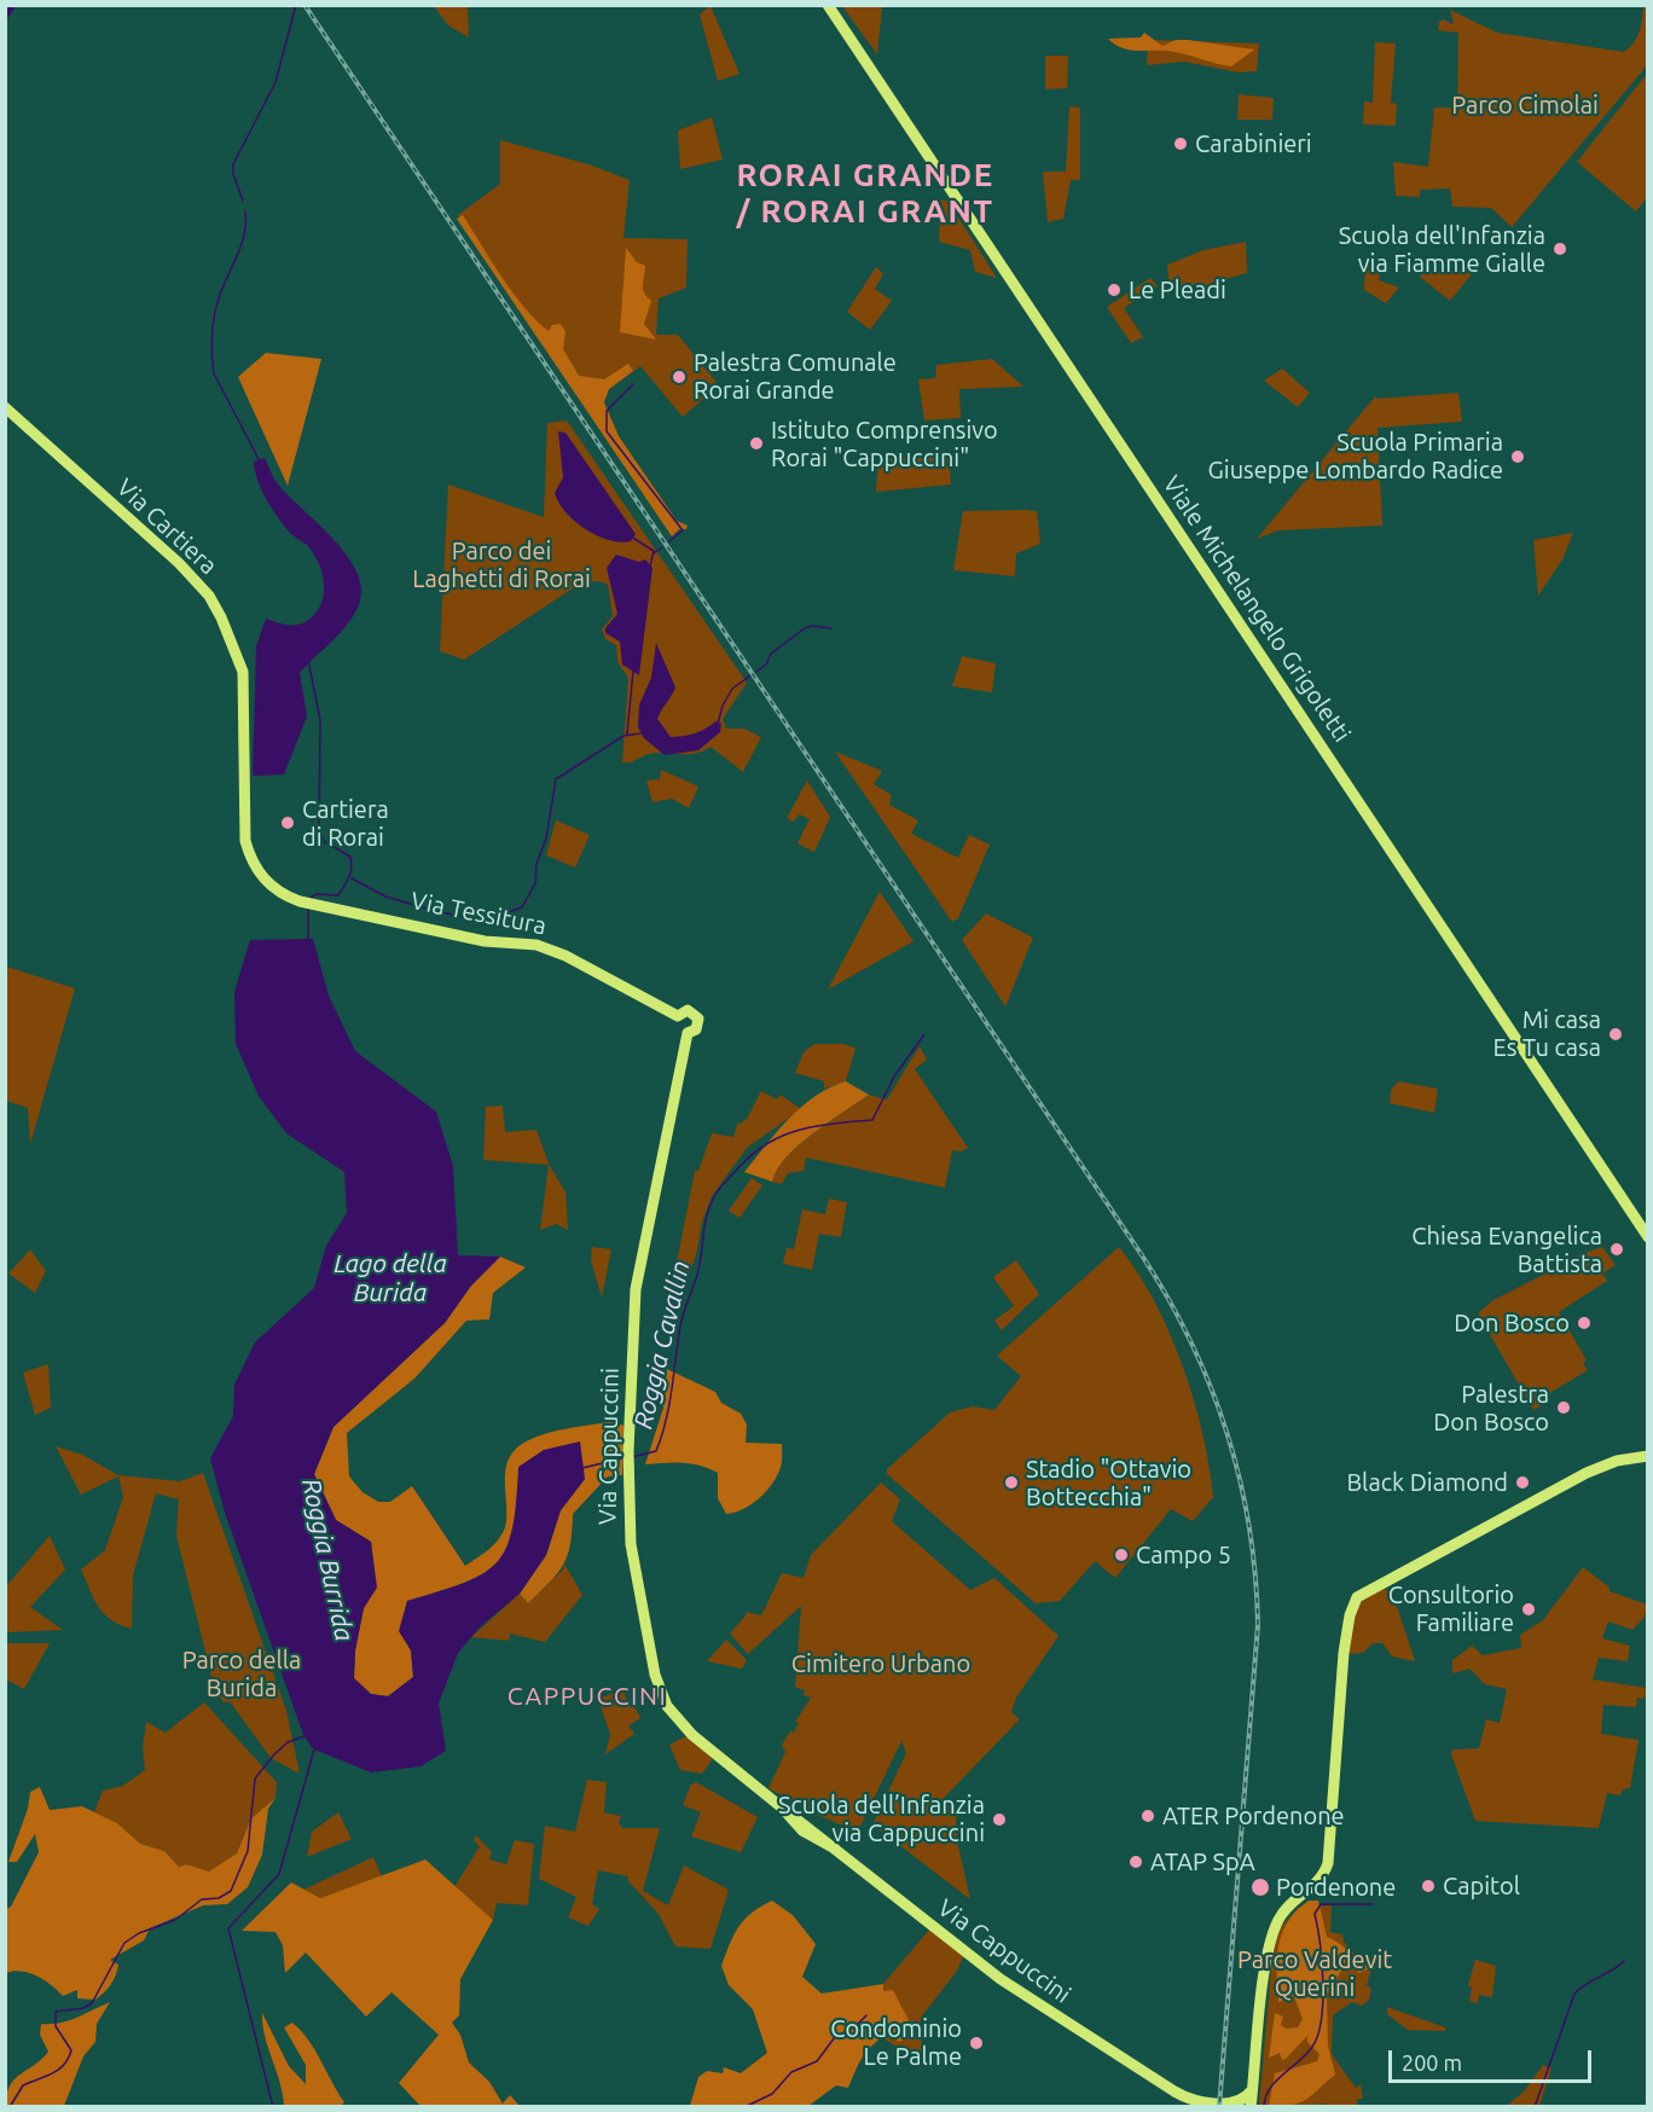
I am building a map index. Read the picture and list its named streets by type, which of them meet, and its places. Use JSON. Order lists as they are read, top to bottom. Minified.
{"streets":{"main road":["Via Cartiera","Viale Michelangelo Grigoletti","Via Tessitura","Via Cappuccini"]},"crossings":[["Via Cartiera","Via Tessitura"],["Via Tessitura","Via Cappuccini"]],"districts":["RORAI GRANDE / RORAI GRANT","CAPPUCCINI"],"water":["Lago della Burida","Roggia Cavallin","Roggia Burrida"],"parks":["Parco Cimolai","Parco dei Laghetti di Rorai","Parco della Burida","Cimitero Urbano","Parco Valdevit Querini"],"places":["Carabinieri","Scuola dell'Infanzia via Fiamme Gialle","Le Pleadi","Palestra Comunale Rorai Grande","Istituto Comprensivo Rorai \"Cappuccini\"","Scuola Primaria Giuseppe Lombardo Radice","Cartiera di Rorai","Mi casa Es Tu casa","Chiesa Evangelica Battista","Don Bosco","Palestra Don Bosco","Stadio \"Ottavio Bottecchia\"","Black Diamond","Campo 5","Consultorio Familiare","ATER Pordenone","Scuola dell’Infanzia via Cappuccini","ATAP SpA","Capitol","Pordenone","Condominio Le Palme"],"scale_bar":"200 m"}
